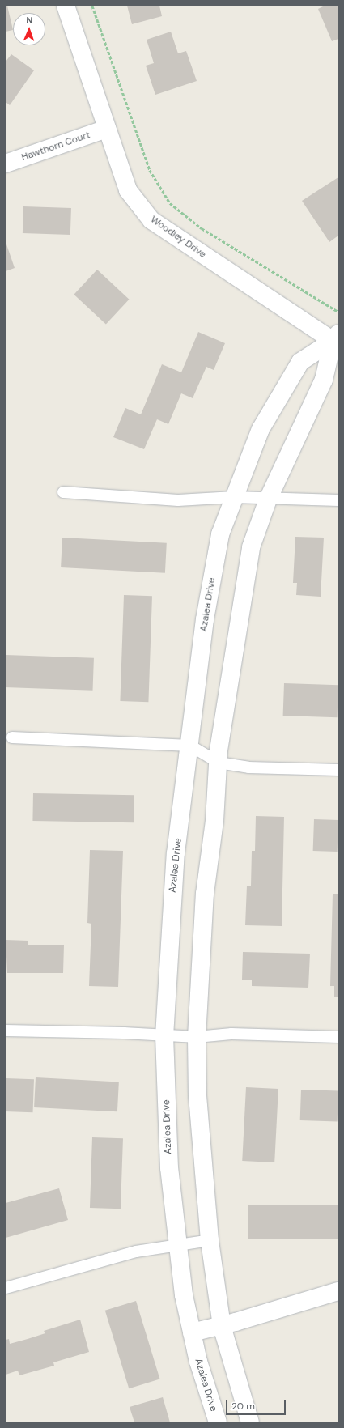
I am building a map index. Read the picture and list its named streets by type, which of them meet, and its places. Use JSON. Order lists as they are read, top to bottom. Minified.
{"streets":{"street":["Hawthorn Court","Woodley Drive","Azalea Drive"]},"crossings":[["Hawthorn Court","Woodley Drive"],["Woodley Drive","Azalea Drive"]],"scale_bar":"20 m","north":"top"}
